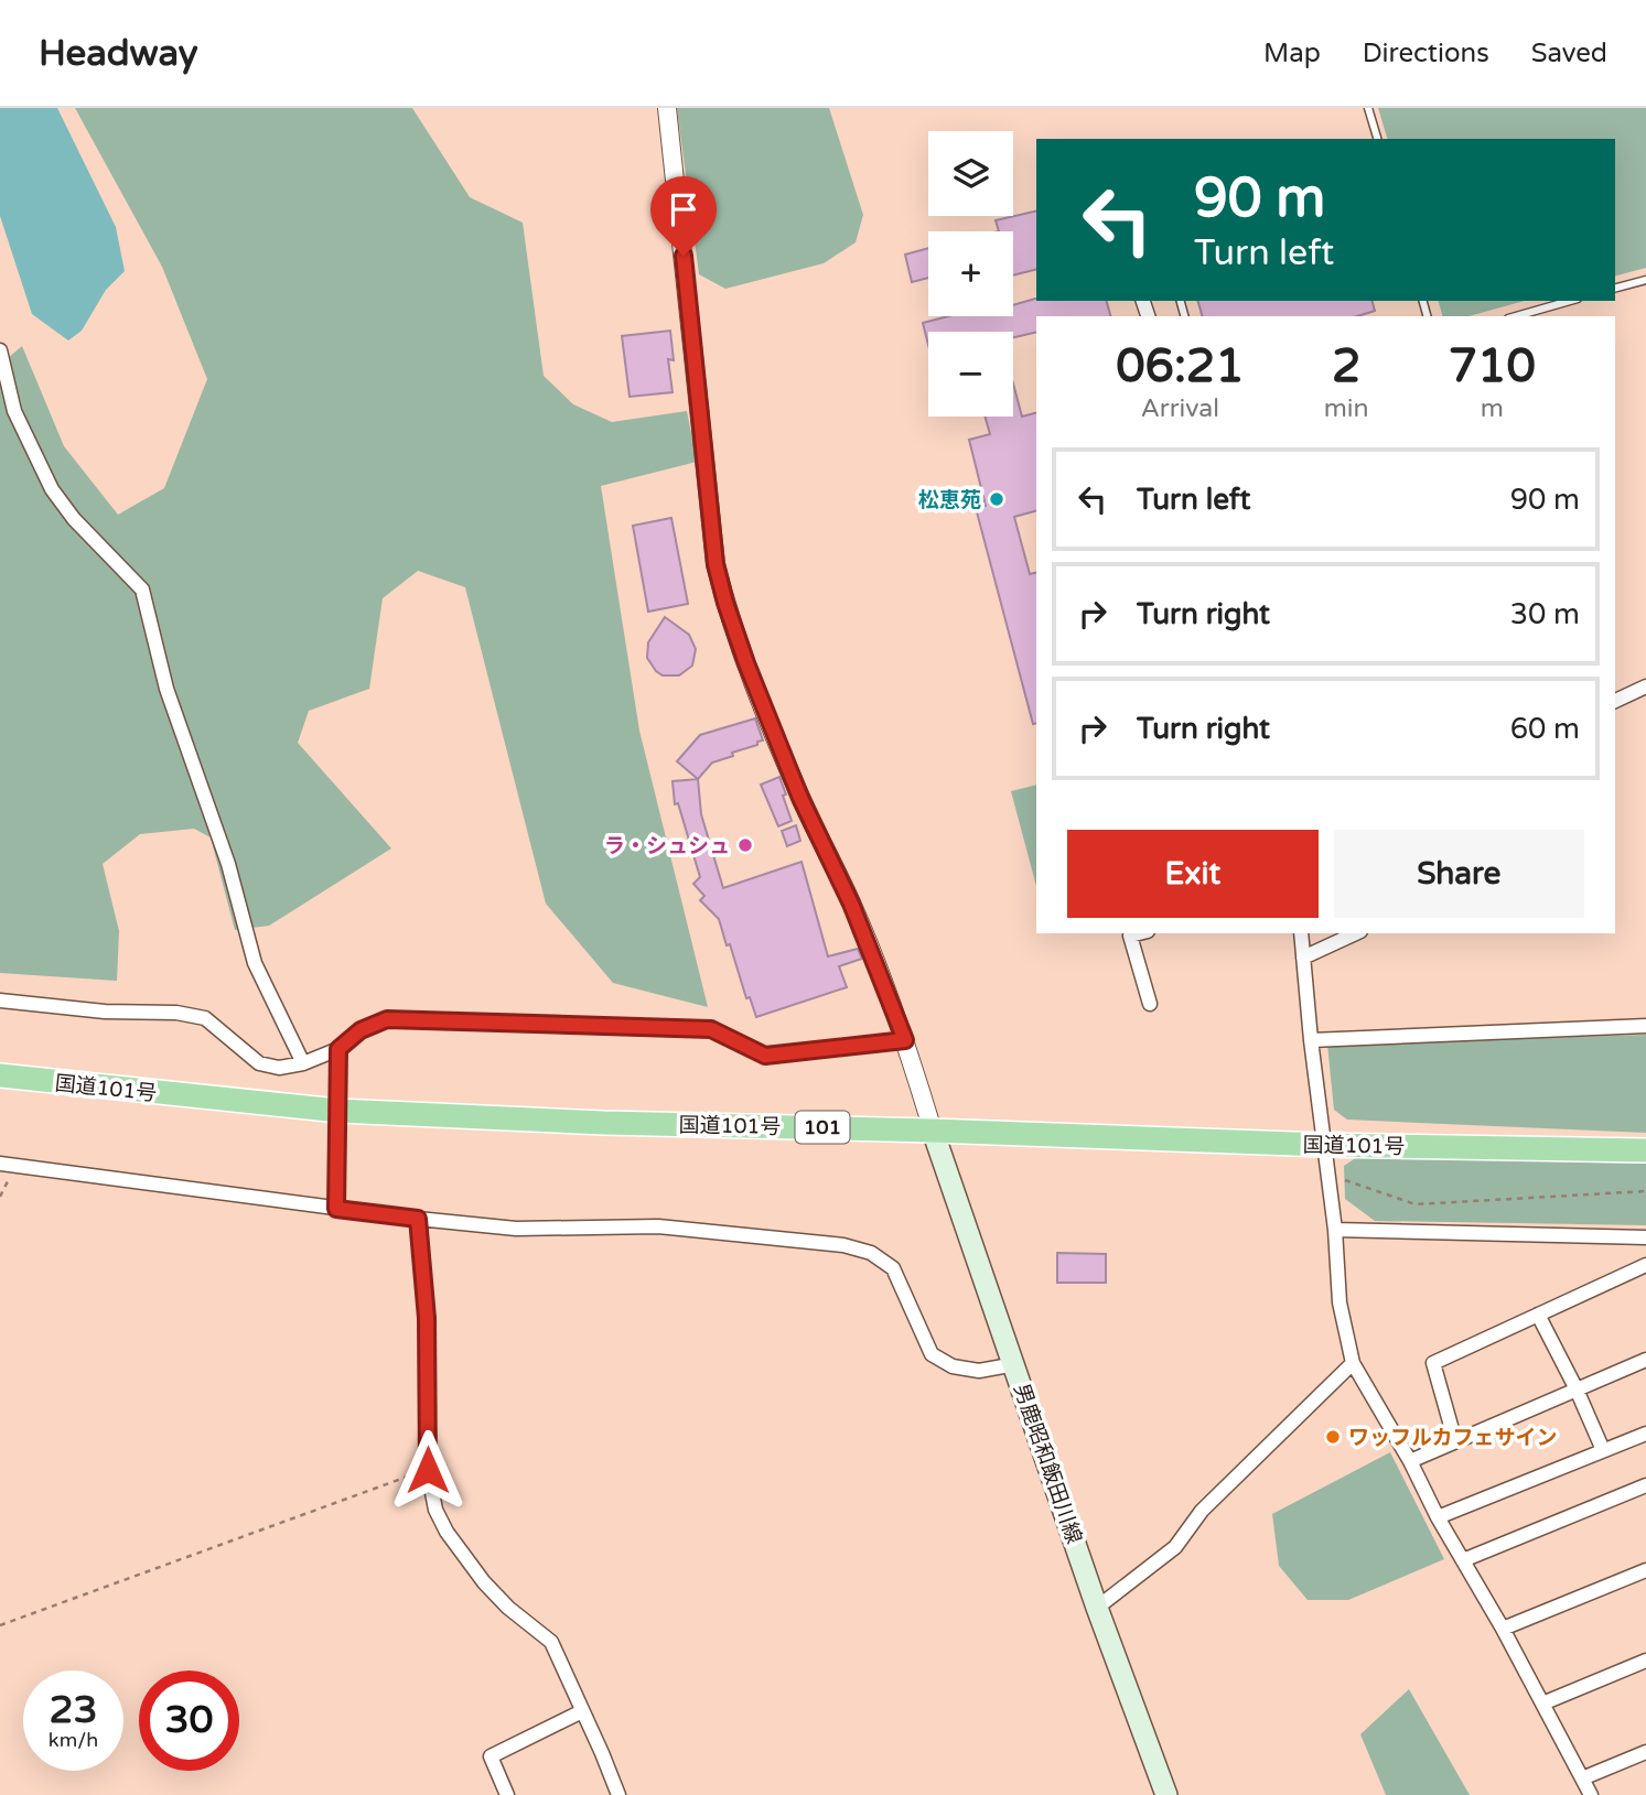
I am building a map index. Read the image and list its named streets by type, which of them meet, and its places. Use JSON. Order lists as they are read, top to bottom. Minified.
{"streets":{"highway":["国道101号","101"],"main road":["男鹿昭和飯田川線"]},"crossings":[["国道101号","男鹿昭和飯田川線"]],"places":["松恵苑","ラ・シュシュ","ワッフルカフェサイン"],"page":{"header":"Headway","nav":["Map","Directions","Saved"],"map_buttons":["+","−"],"turn":["90 m","Turn left"],"eta":["06:21","Arrival","2","min","710","m"],"list":[{"name":"Turn left","value":"90 m"},{"name":"Turn right","value":"30 m"},{"name":"Turn right","value":"60 m"}],"buttons":["Exit","Share"],"speed":"23 km/h","limit":"30"}}
